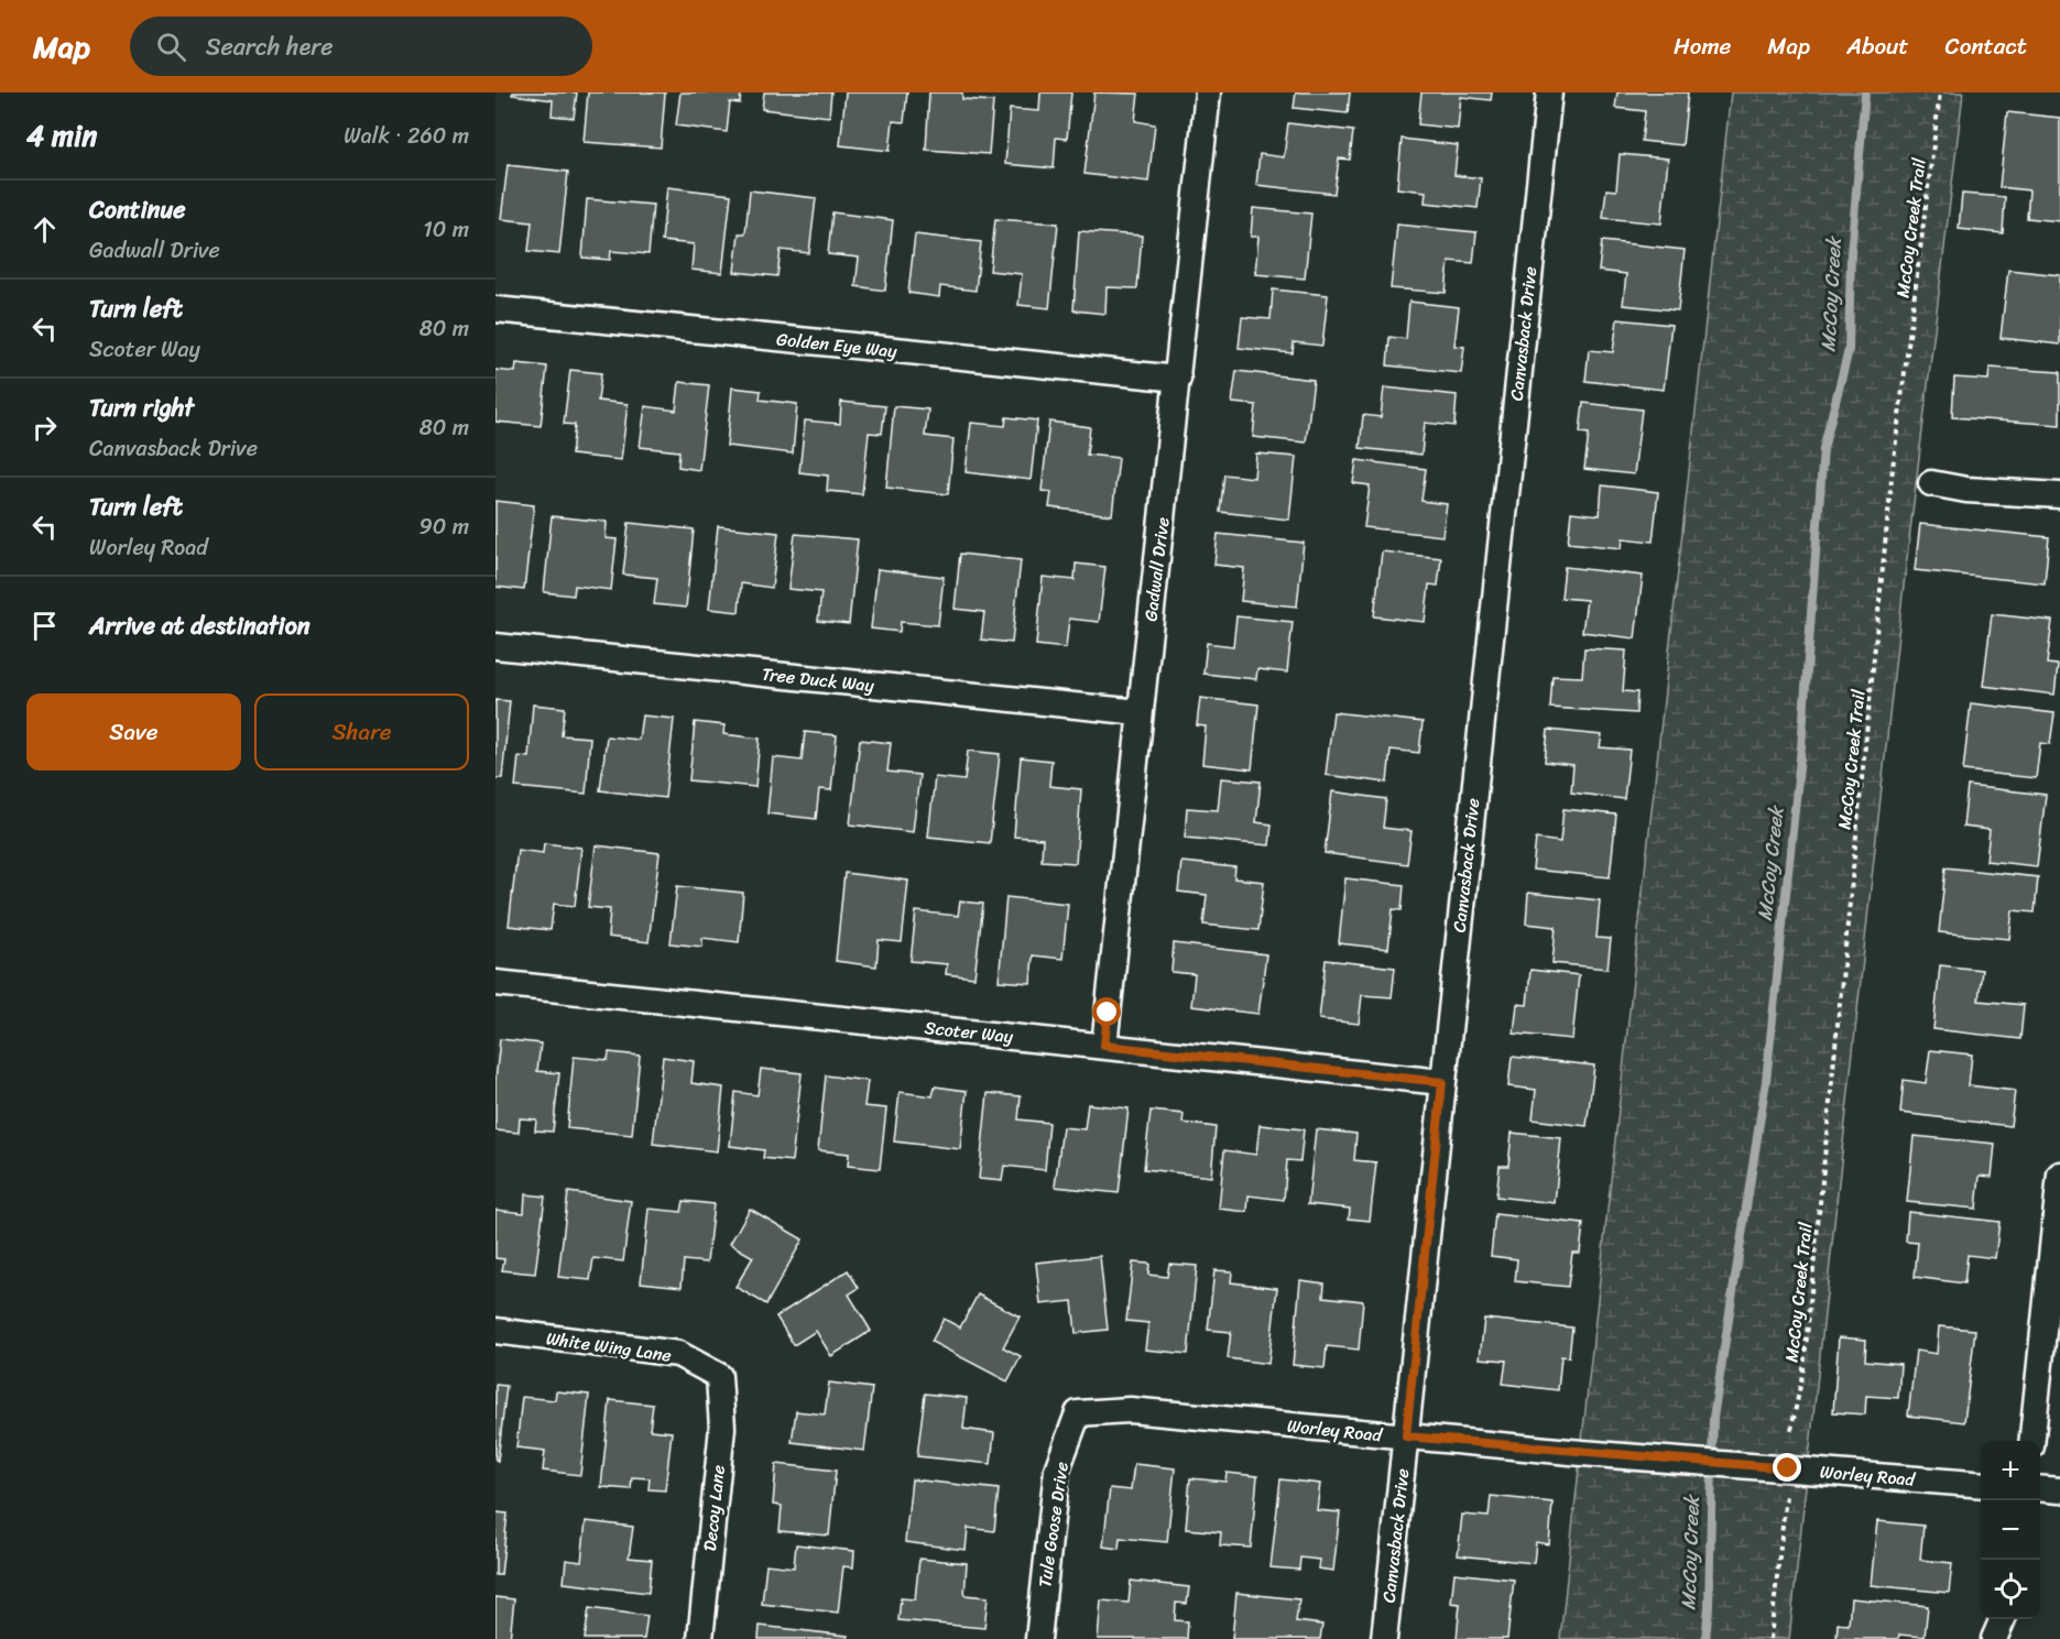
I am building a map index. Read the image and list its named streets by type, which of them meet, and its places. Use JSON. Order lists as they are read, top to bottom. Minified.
{"streets":{"street":["Canvasback Drive","Golden Eye Way","Gadwall Drive","Tree Duck Way","Scoter Way","White Wing Lane","Worley Road","Decoy Lane","Tule Goose Drive"],"path":["McCoy Creek Trail"]},"crossings":[["Canvasback Drive","Scoter Way"],["Canvasback Drive","Worley Road"],["Golden Eye Way","Gadwall Drive"],["Gadwall Drive","Tree Duck Way"],["Gadwall Drive","Scoter Way"],["White Wing Lane","Decoy Lane"],["Worley Road","Tule Goose Drive"]],"water":["McCoy Creek"],"page":{"header":"Map","search":"Search here","nav":["Home","Map","About","Contact"],"heading":["4 min","Walk · 260 m"],"list":[["Continue","Gadwall Drive","10 m"],["Turn left","Scoter Way","80 m"],["Turn right","Canvasback Drive","80 m"],["Turn left","Worley Road","90 m"],"Arrive at destination"],"buttons":["Save","Share"],"map_buttons":["+","−"]}}
